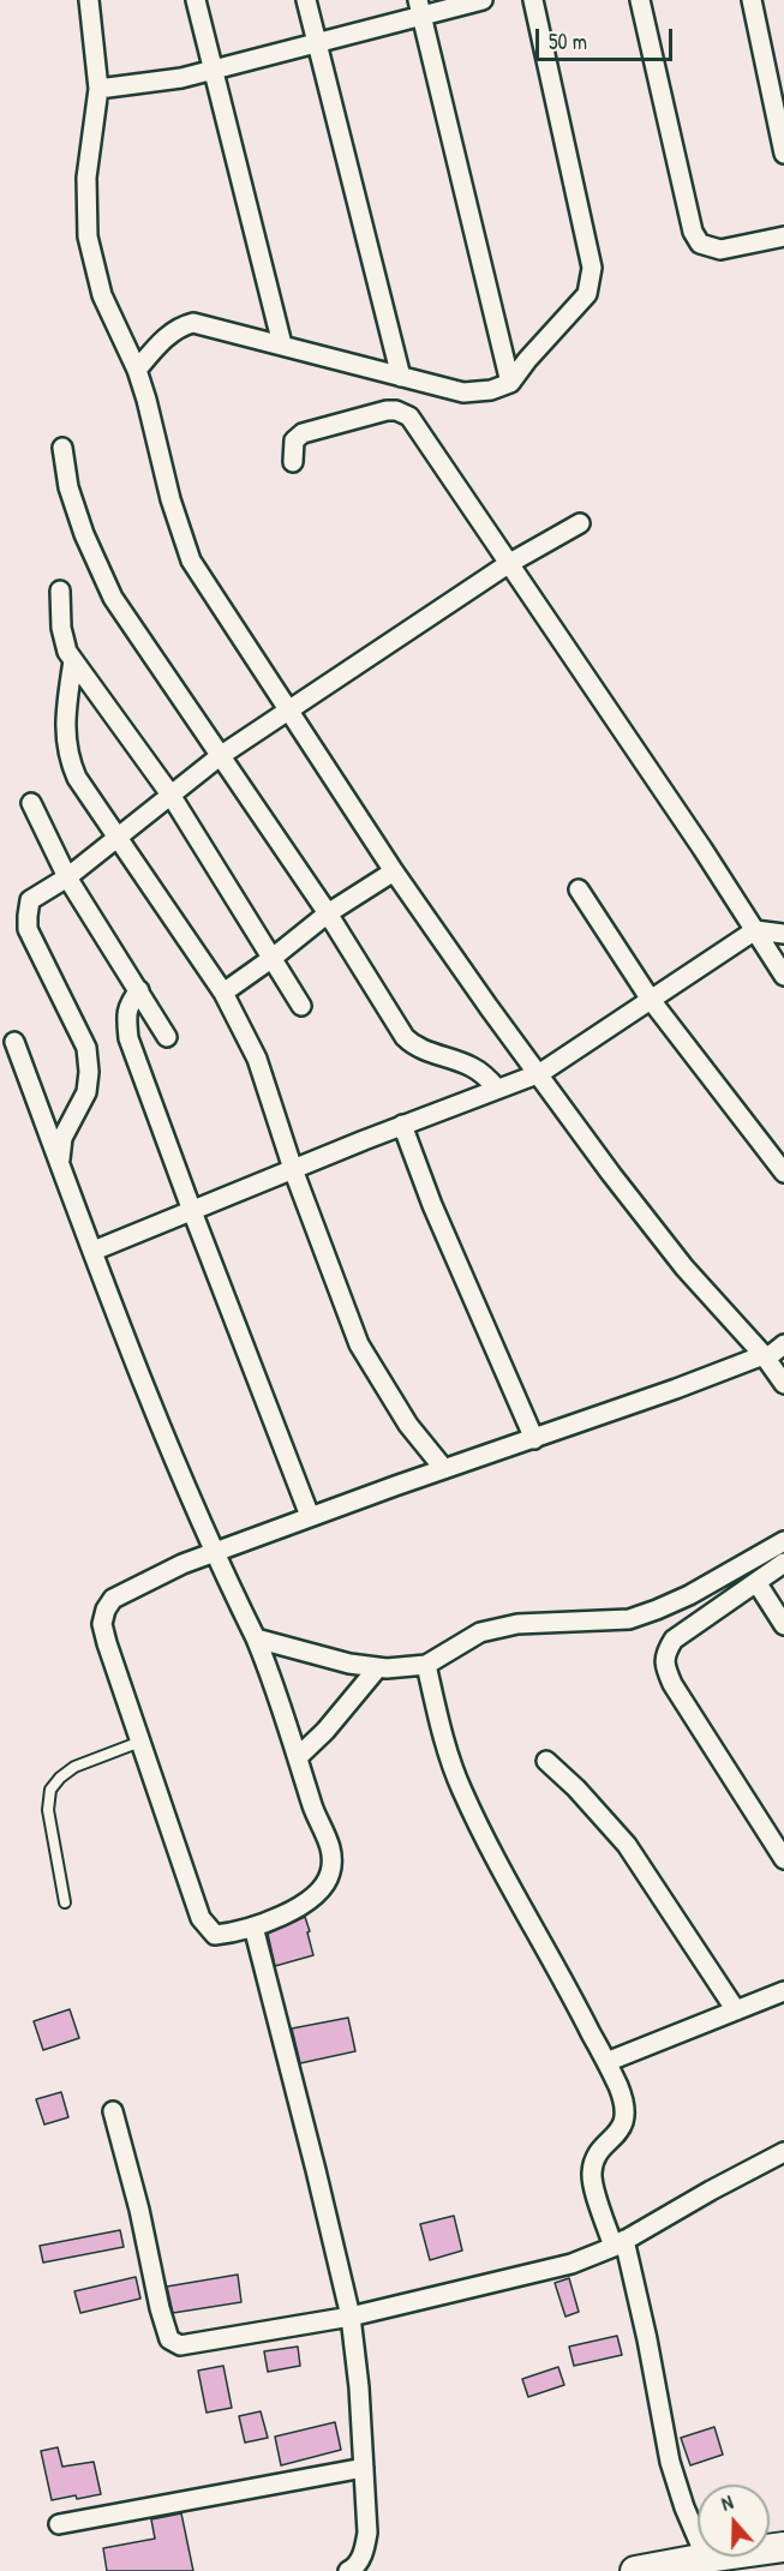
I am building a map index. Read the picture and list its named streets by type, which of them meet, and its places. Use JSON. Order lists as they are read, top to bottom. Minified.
{"scale_bar":"50 m","north":"top"}
